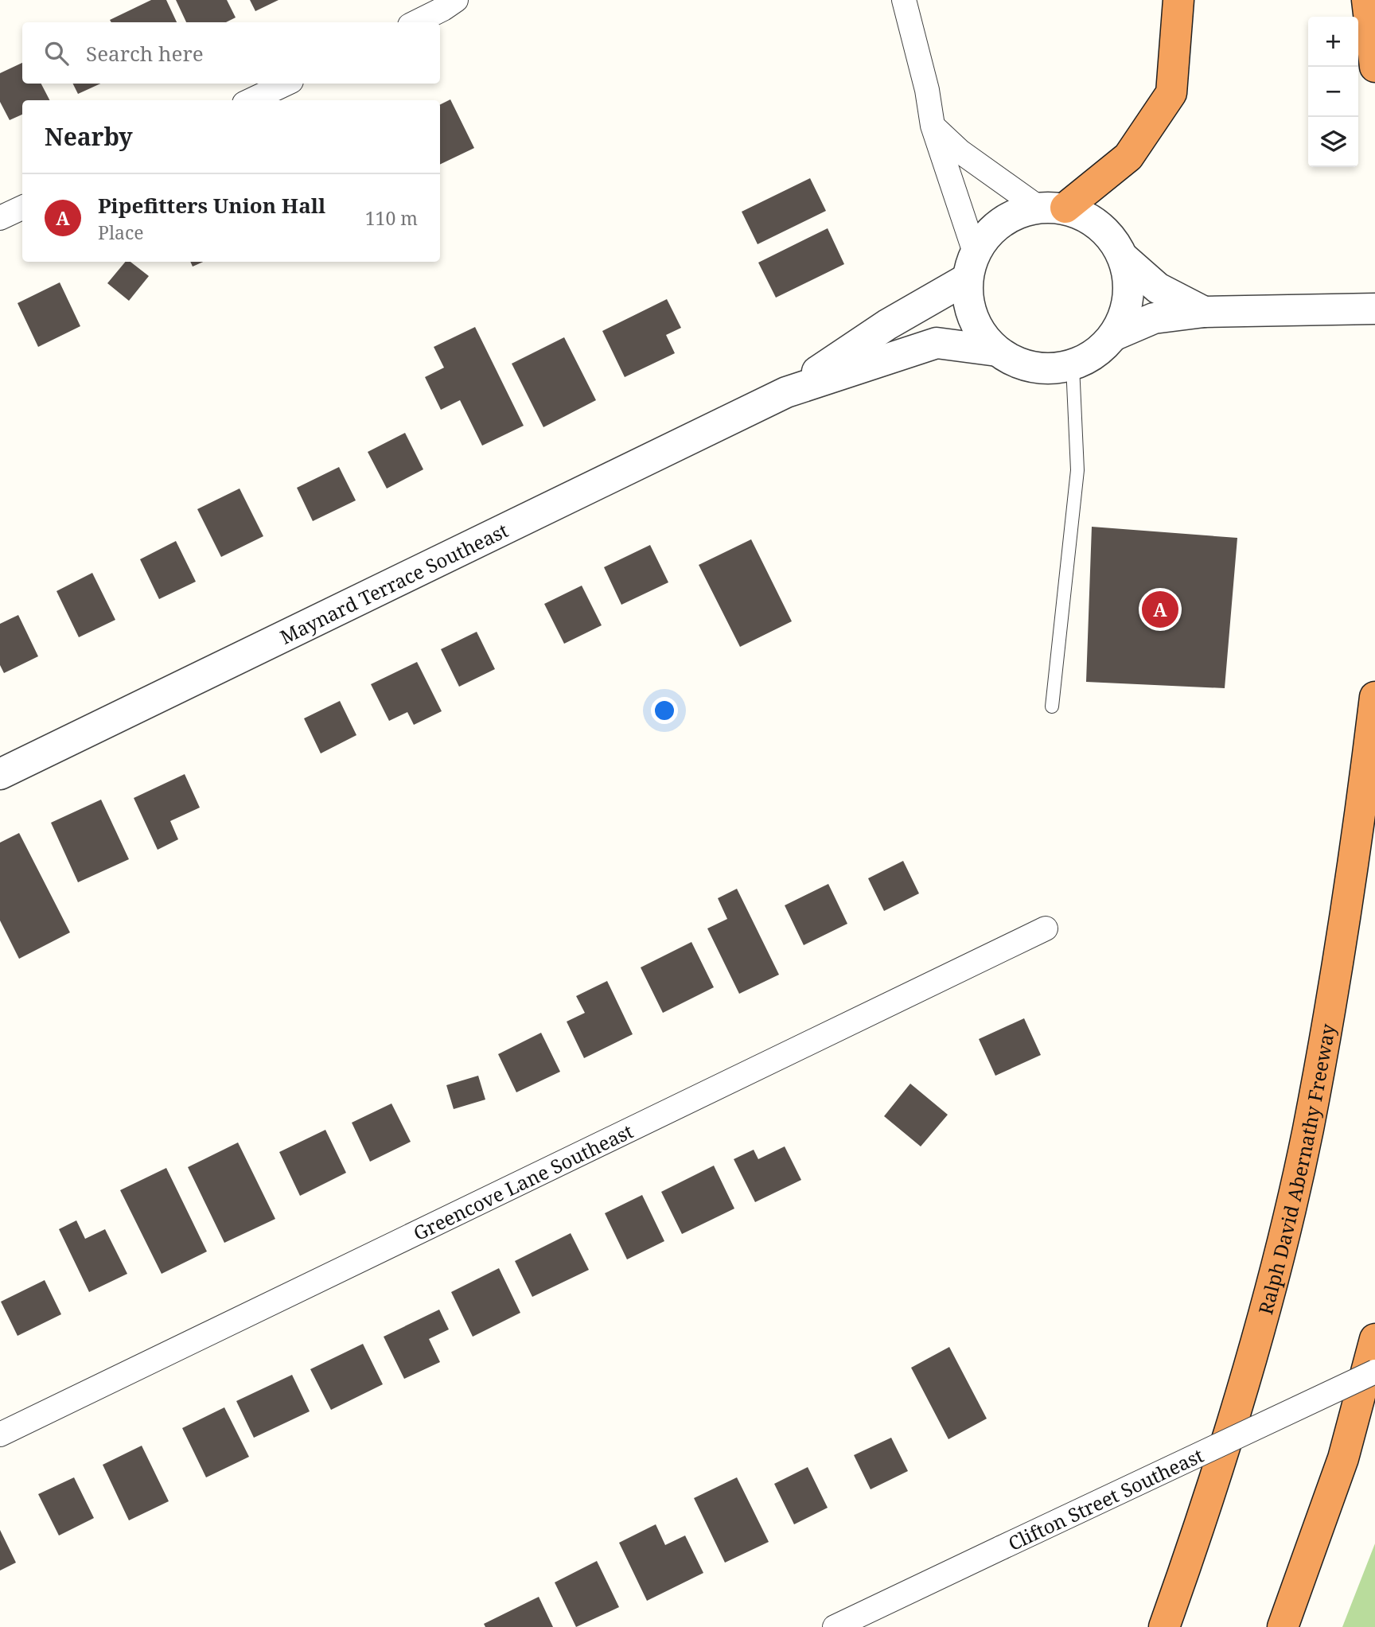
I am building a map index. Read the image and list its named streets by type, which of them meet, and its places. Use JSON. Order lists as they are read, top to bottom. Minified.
{"streets":{"highway":["Ralph David Abernathy Freeway"],"street":["Maynard Terrace Southeast","Greencove Lane Southeast","Clifton Street Southeast"]},"page":{"map_buttons":["+","−"],"search":"Search here","heading":"Nearby","list":[{"mark":"A","name":"Pipefitters Union Hall","note":"Place","value":"110 m"}],"pins":"A"}}
